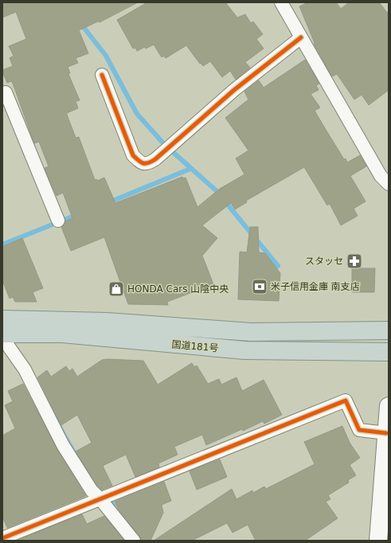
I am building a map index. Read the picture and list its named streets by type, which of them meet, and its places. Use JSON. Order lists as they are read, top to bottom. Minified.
{"streets":{"highway":["国道181号"]},"places":{"pharmacy":["スタッセ"],"bank":["米子信用金庫 南支店"],"shop":["HONDA Cars 山陰中央"]}}
